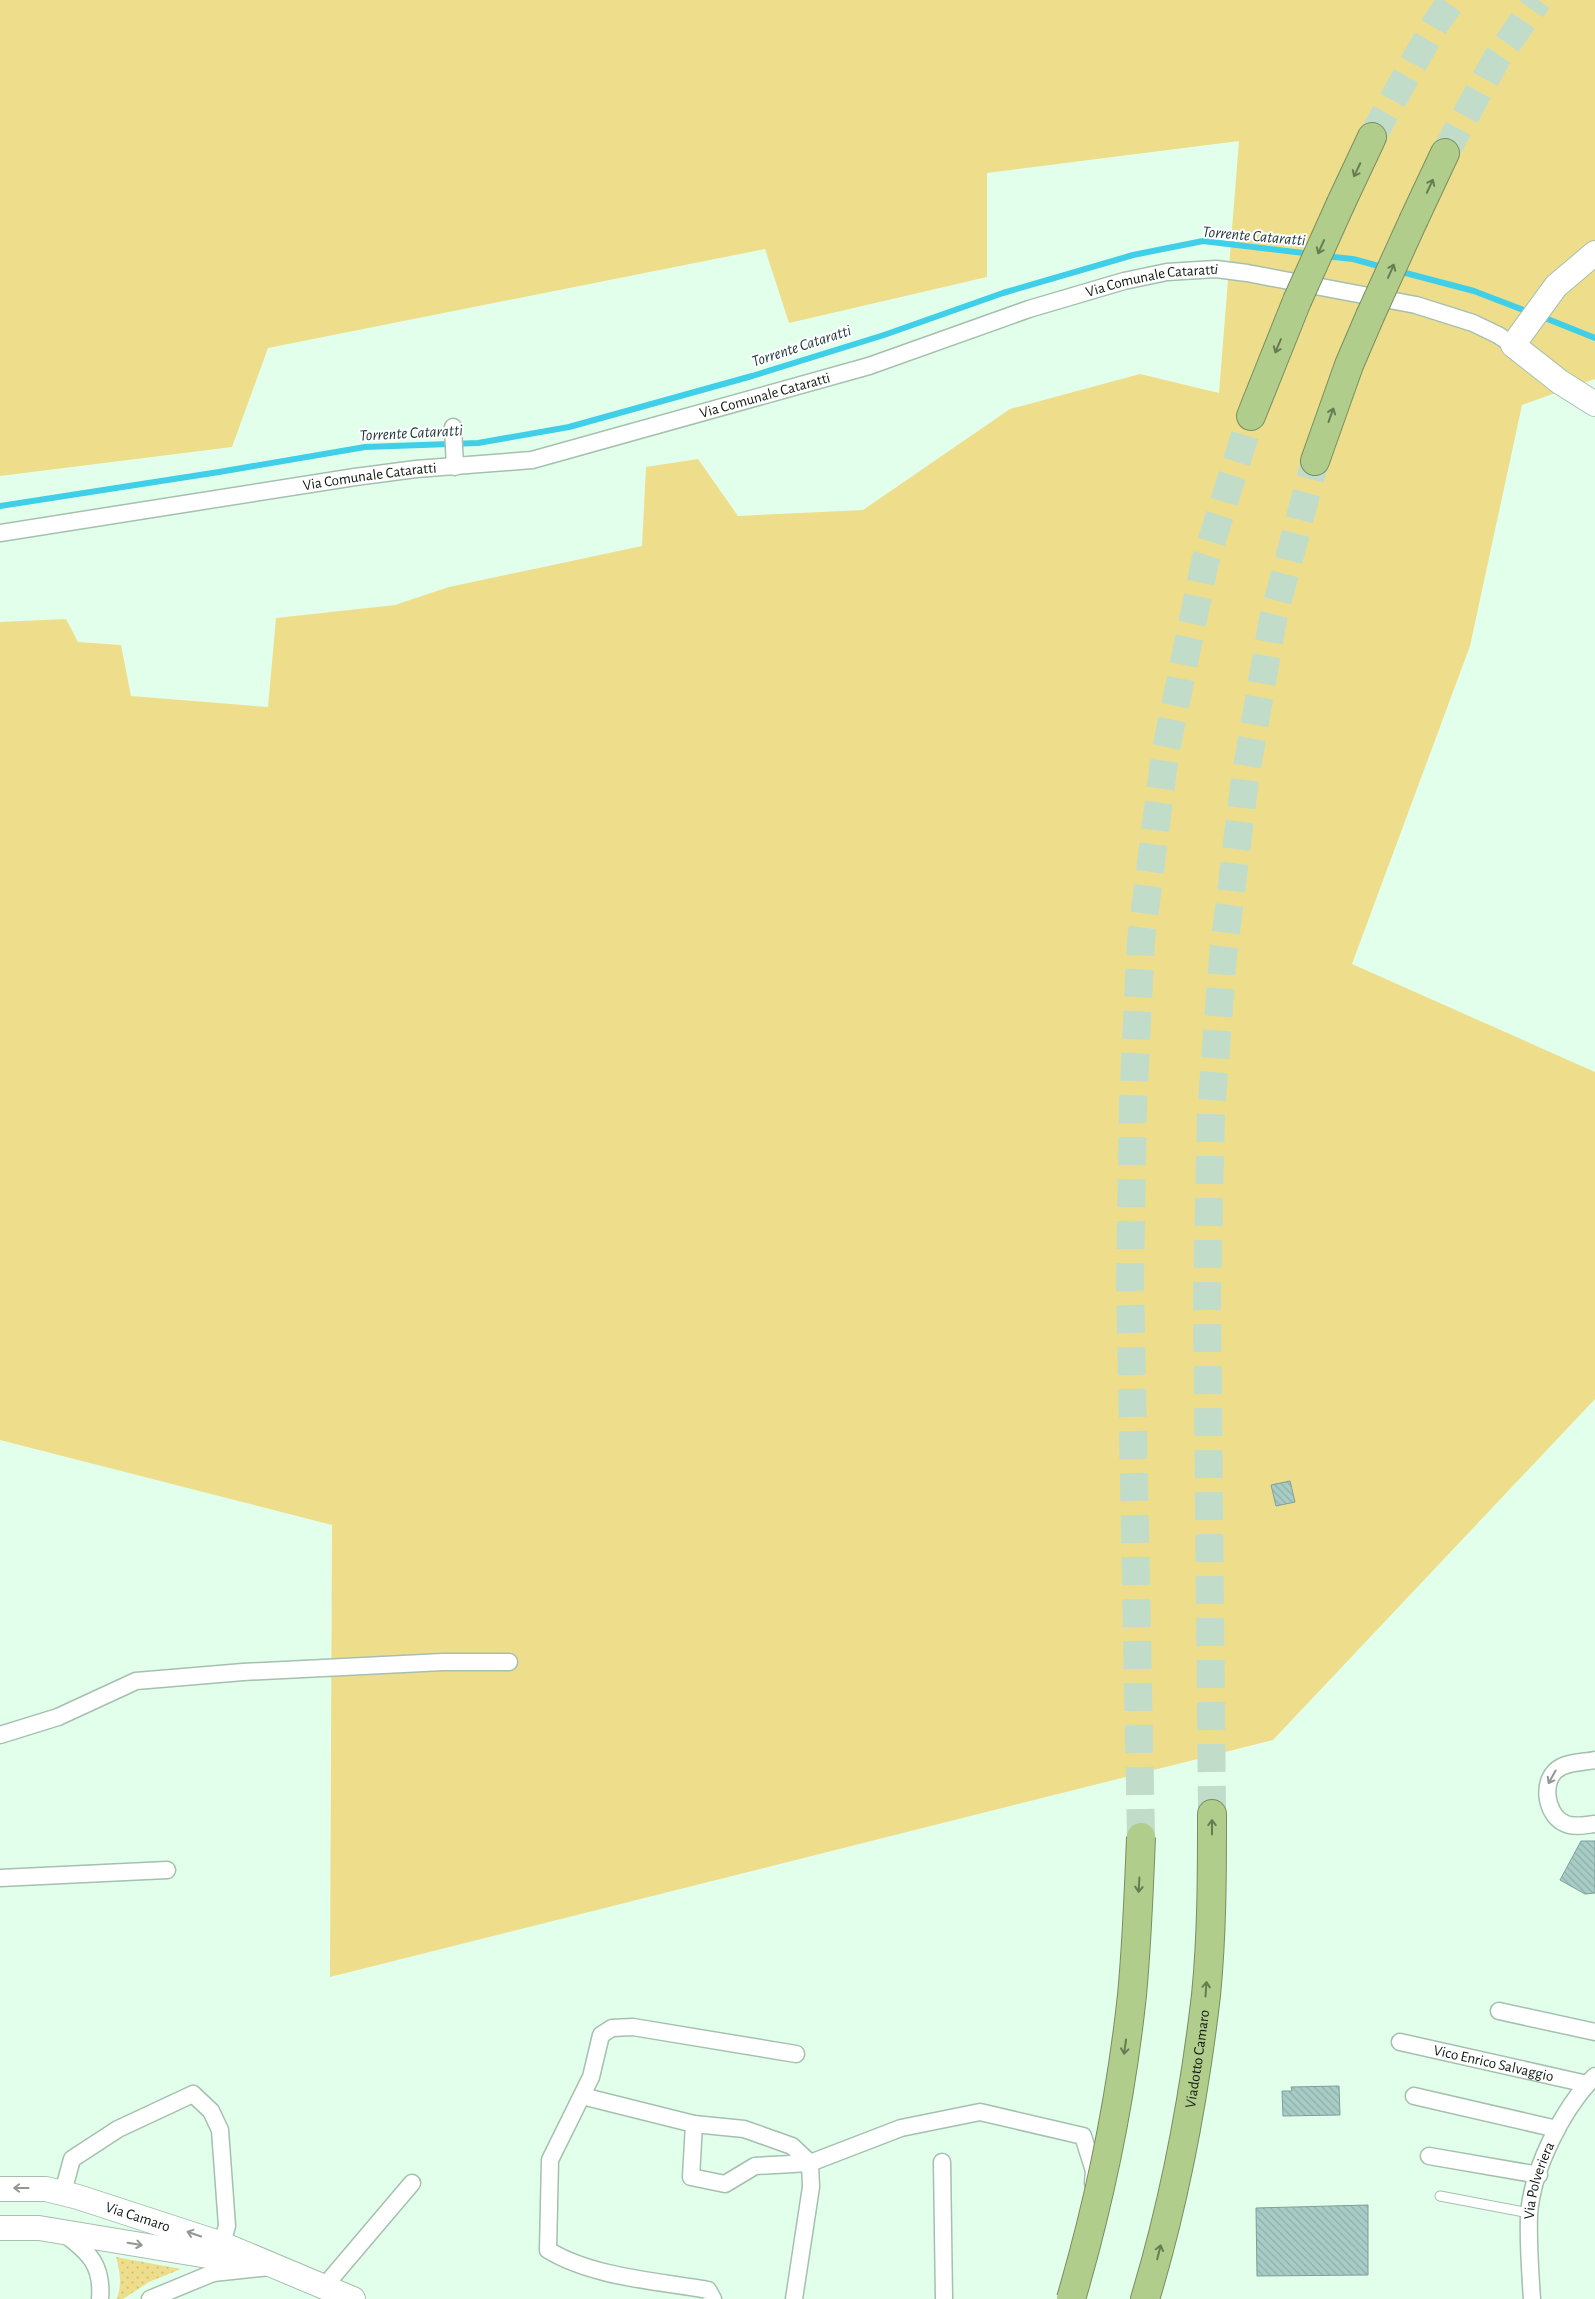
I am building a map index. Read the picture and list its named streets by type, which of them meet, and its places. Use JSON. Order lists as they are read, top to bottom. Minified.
{"streets":{"highway":["Viadotto Camaro"],"street":["Via Comunale Cataratti","Vico Enrico Salvaggio","Via Polveriera","Via Camaro"]},"crossings":[["Vico Enrico Salvaggio","Via Polveriera"]],"water":["Torrente Cataratti"]}
